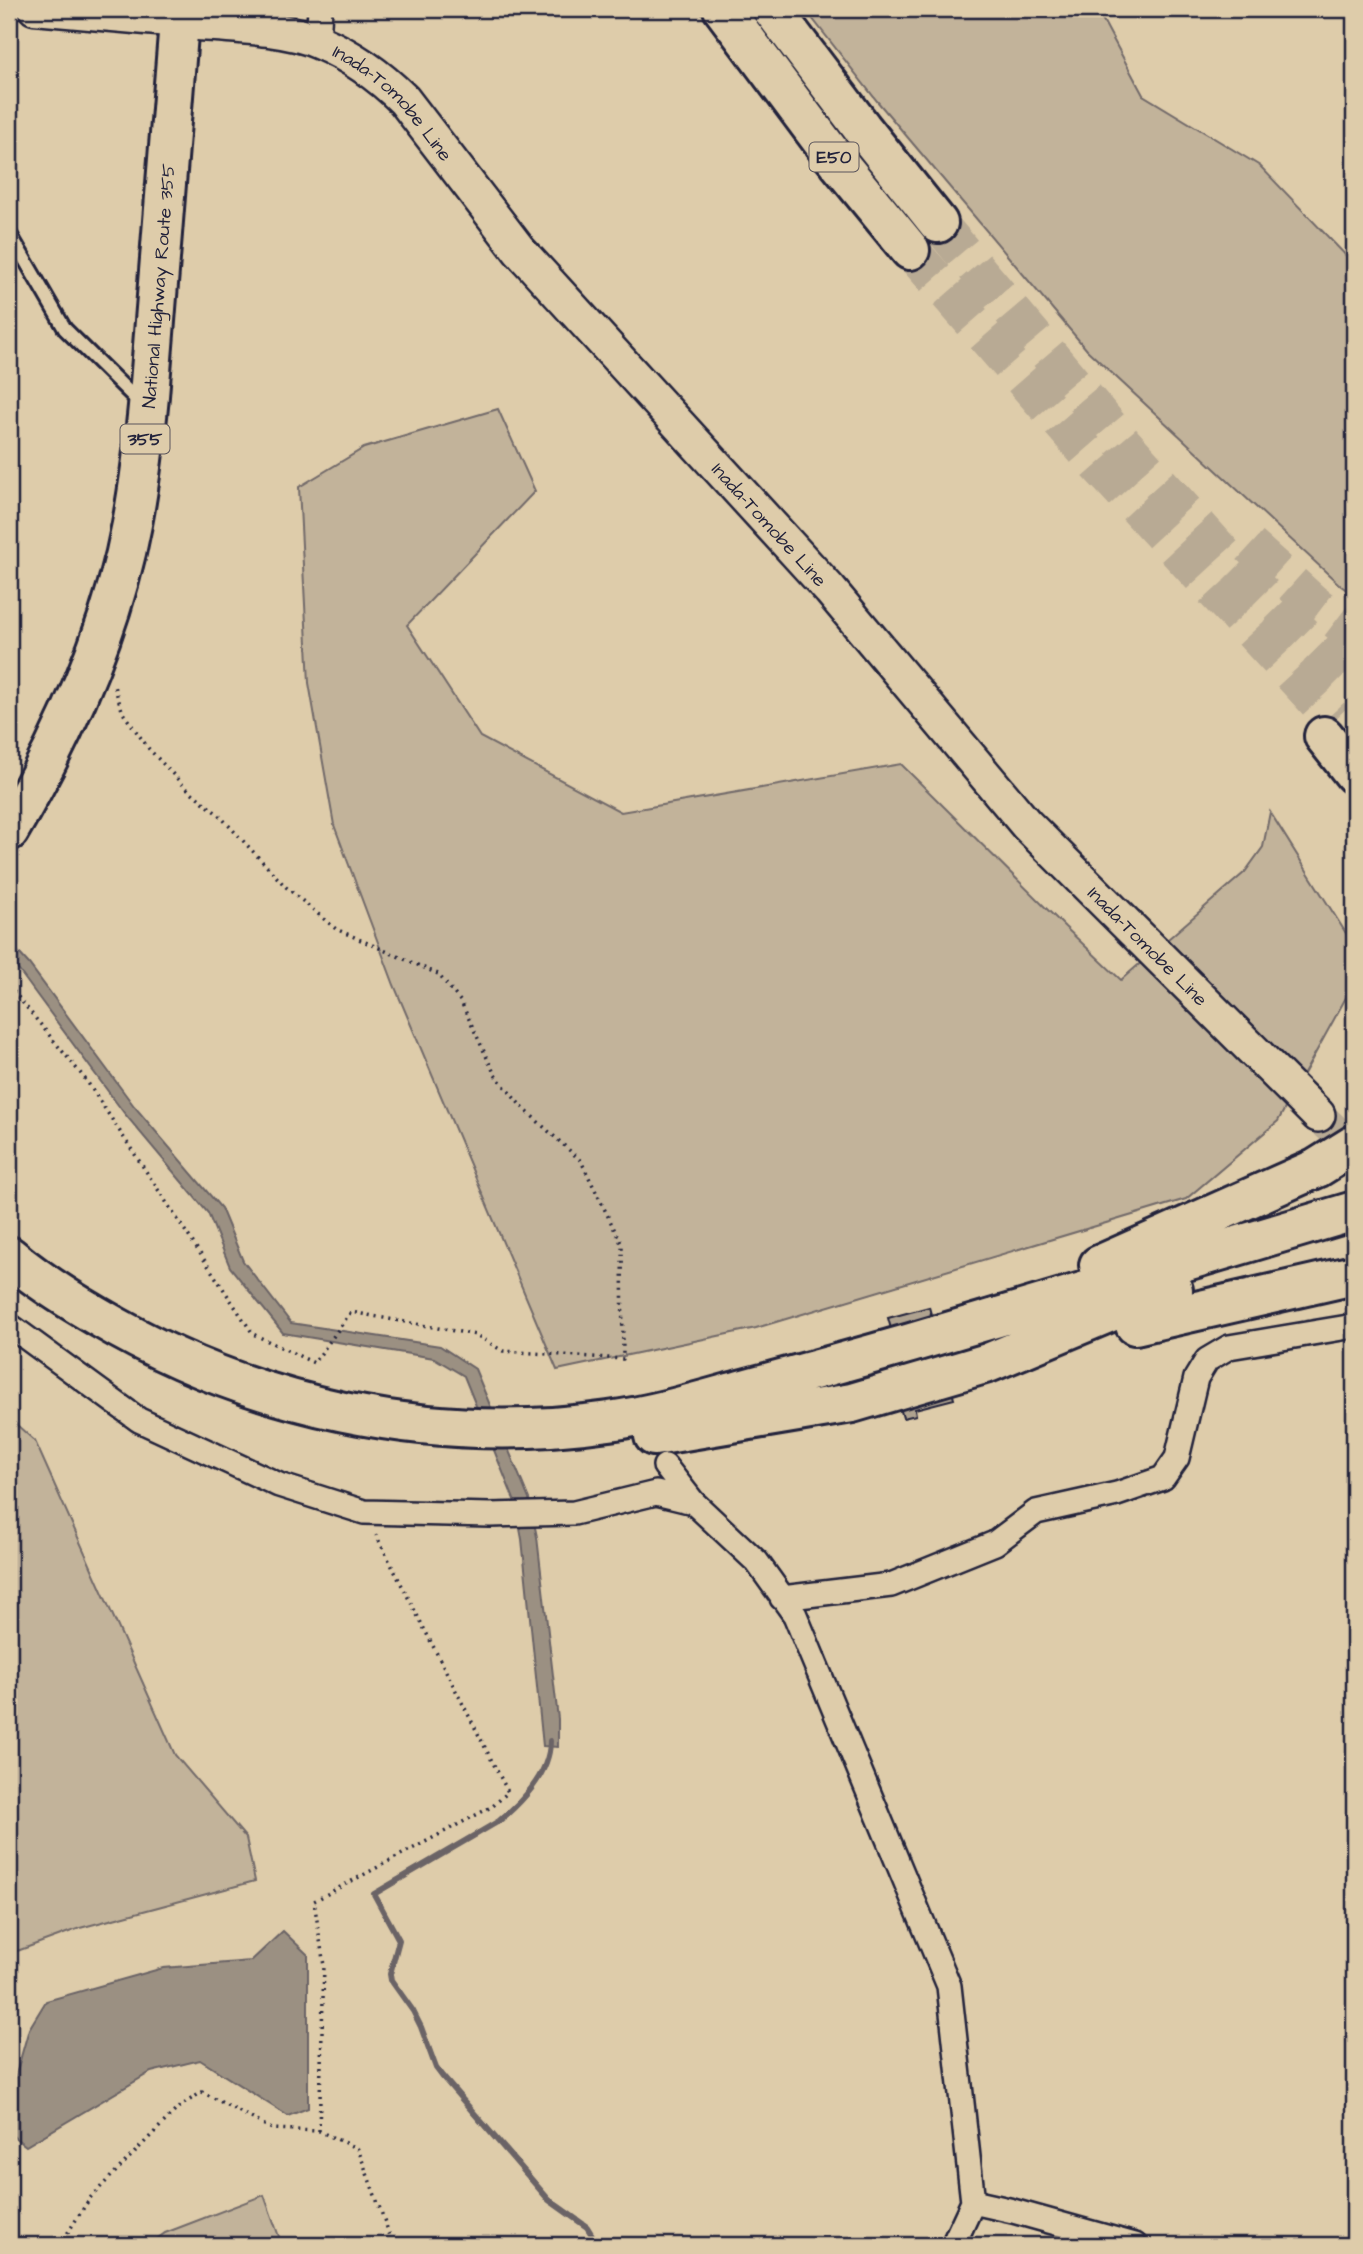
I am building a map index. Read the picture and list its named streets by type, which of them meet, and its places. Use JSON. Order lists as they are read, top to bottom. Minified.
{"streets":{"highway":["E50","National Highway Route 355","355"],"main road":["Inada-Tomobe Line"]},"crossings":[["Inada-Tomobe Line","National Highway Route 355"]]}
